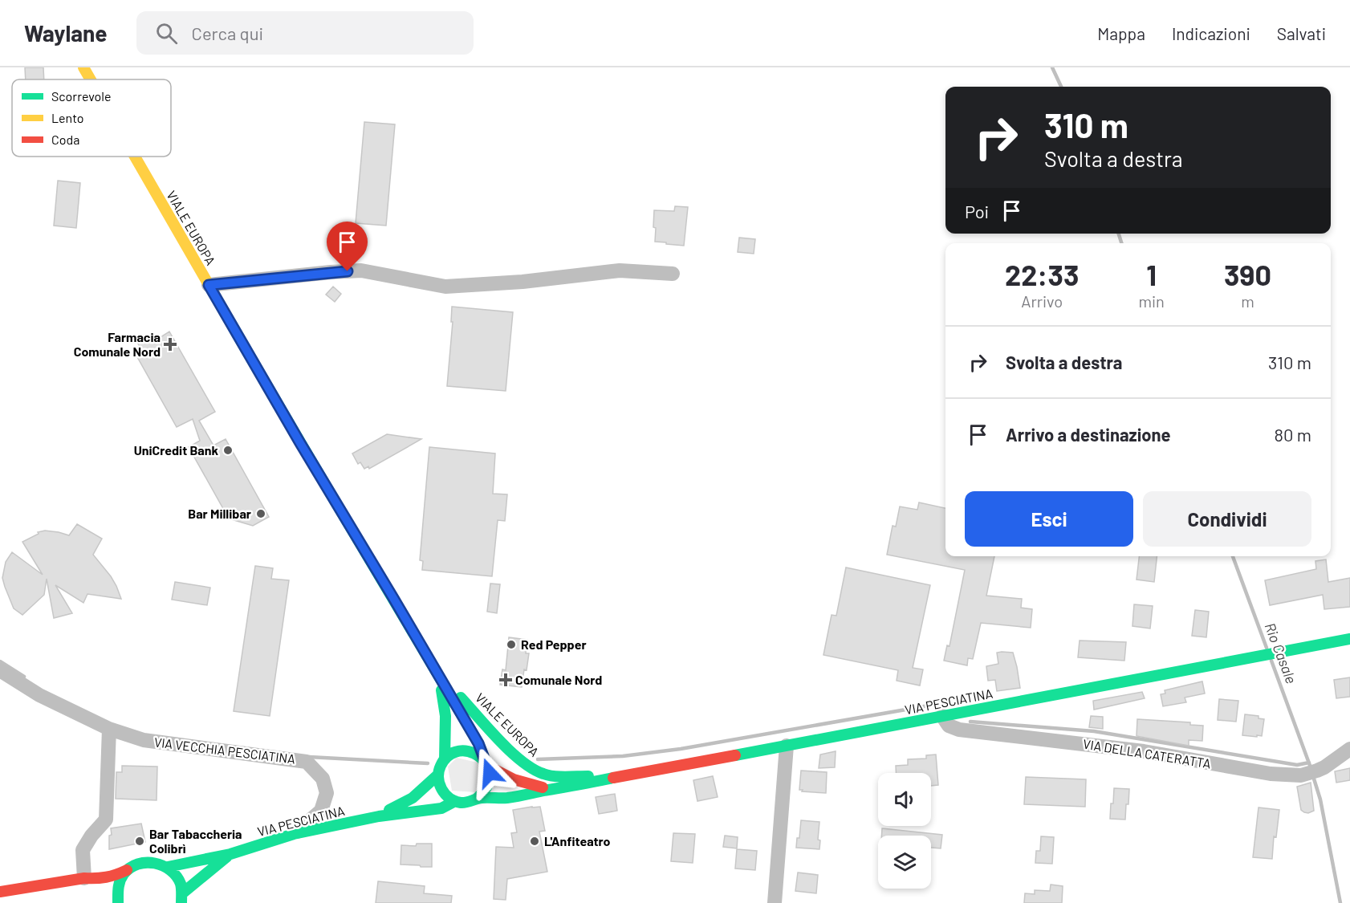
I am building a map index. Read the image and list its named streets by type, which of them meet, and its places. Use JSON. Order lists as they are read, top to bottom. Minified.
{"streets":{"main road":["VIALE EUROPA","VIA PESCIATINA"],"street":["VIA VECCHIA PESCIATINA","VIA DELLA CATERATTA"]},"crossings":[["VIALE EUROPA","VIA PESCIATINA"],["VIA PESCIATINA","VIA VECCHIA PESCIATINA"],["VIA PESCIATINA","VIA DELLA CATERATTA"]],"water":["Rio Casale"],"places":{"health":["Farmacia Comunale Nord","Comunale Nord"],"other":["UniCredit Bank","Bar Millibar","Red Pepper","Bar Tabaccheria Colibrì","L'Anfiteatro"]},"legend":["Scorrevole","Lento","Coda"],"page":{"header":"Waylane","search":"Cerca qui","nav":["Mappa","Indicazioni","Salvati"],"turn":["310 m","Svolta a destra"],"then":"Poi","eta":["22:33","Arrivo","1","min","390","m"],"list":[{"name":"Svolta a destra","value":"310 m"},{"name":"Arrivo a destinazione","value":"80 m"}],"buttons":["Esci","Condividi"]}}
